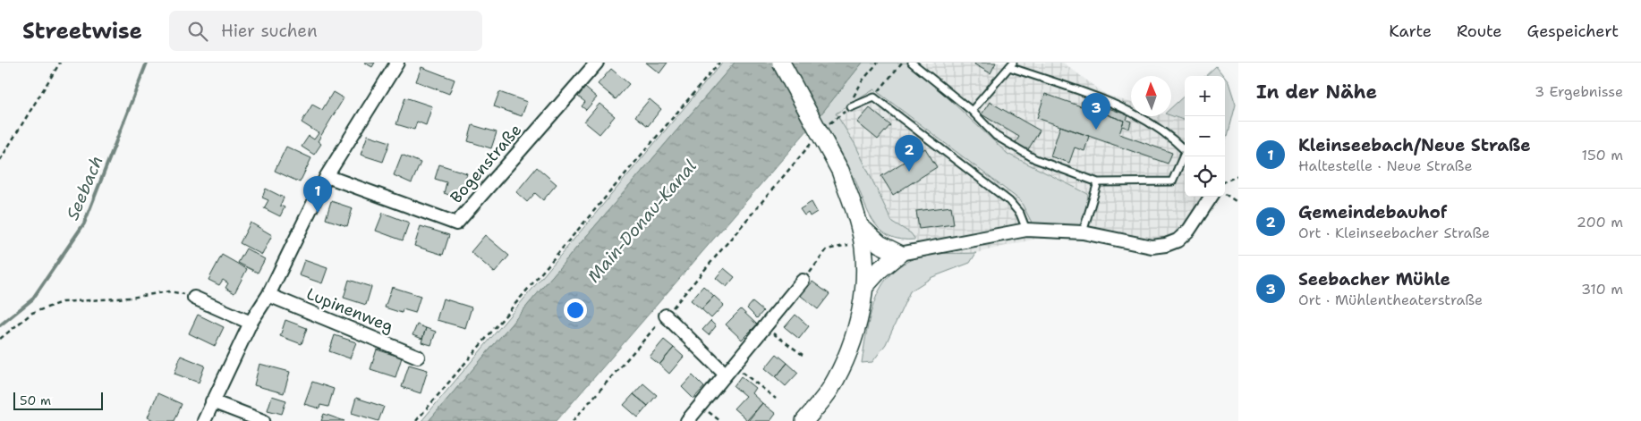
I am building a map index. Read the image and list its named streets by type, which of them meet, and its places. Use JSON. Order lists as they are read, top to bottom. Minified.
{"streets":{"street":["Bogenstraße","Lupinenweg"]},"water":["Seebach","Main-Donau-Kanal"],"scale_bar":"50 m","north":"top","page":{"header":"Streetwise","search":"Hier suchen","nav":["Karte","Route","Gespeichert"],"heading":["In der Nähe","3 Ergebnisse"],"map_buttons":["+","−"],"pins":["3","2","1"],"list":[{"mark":"1","name":"Kleinseebach/Neue Straße","note":"Haltestelle · Neue Straße","value":"150 m"},{"mark":"2","name":"Gemeindebauhof","note":"Ort · Kleinseebacher Straße","value":"200 m"},{"mark":"3","name":"Seebacher Mühle","note":"Ort · Mühlentheaterstraße","value":"310 m"}],"scale":"50 m"}}
